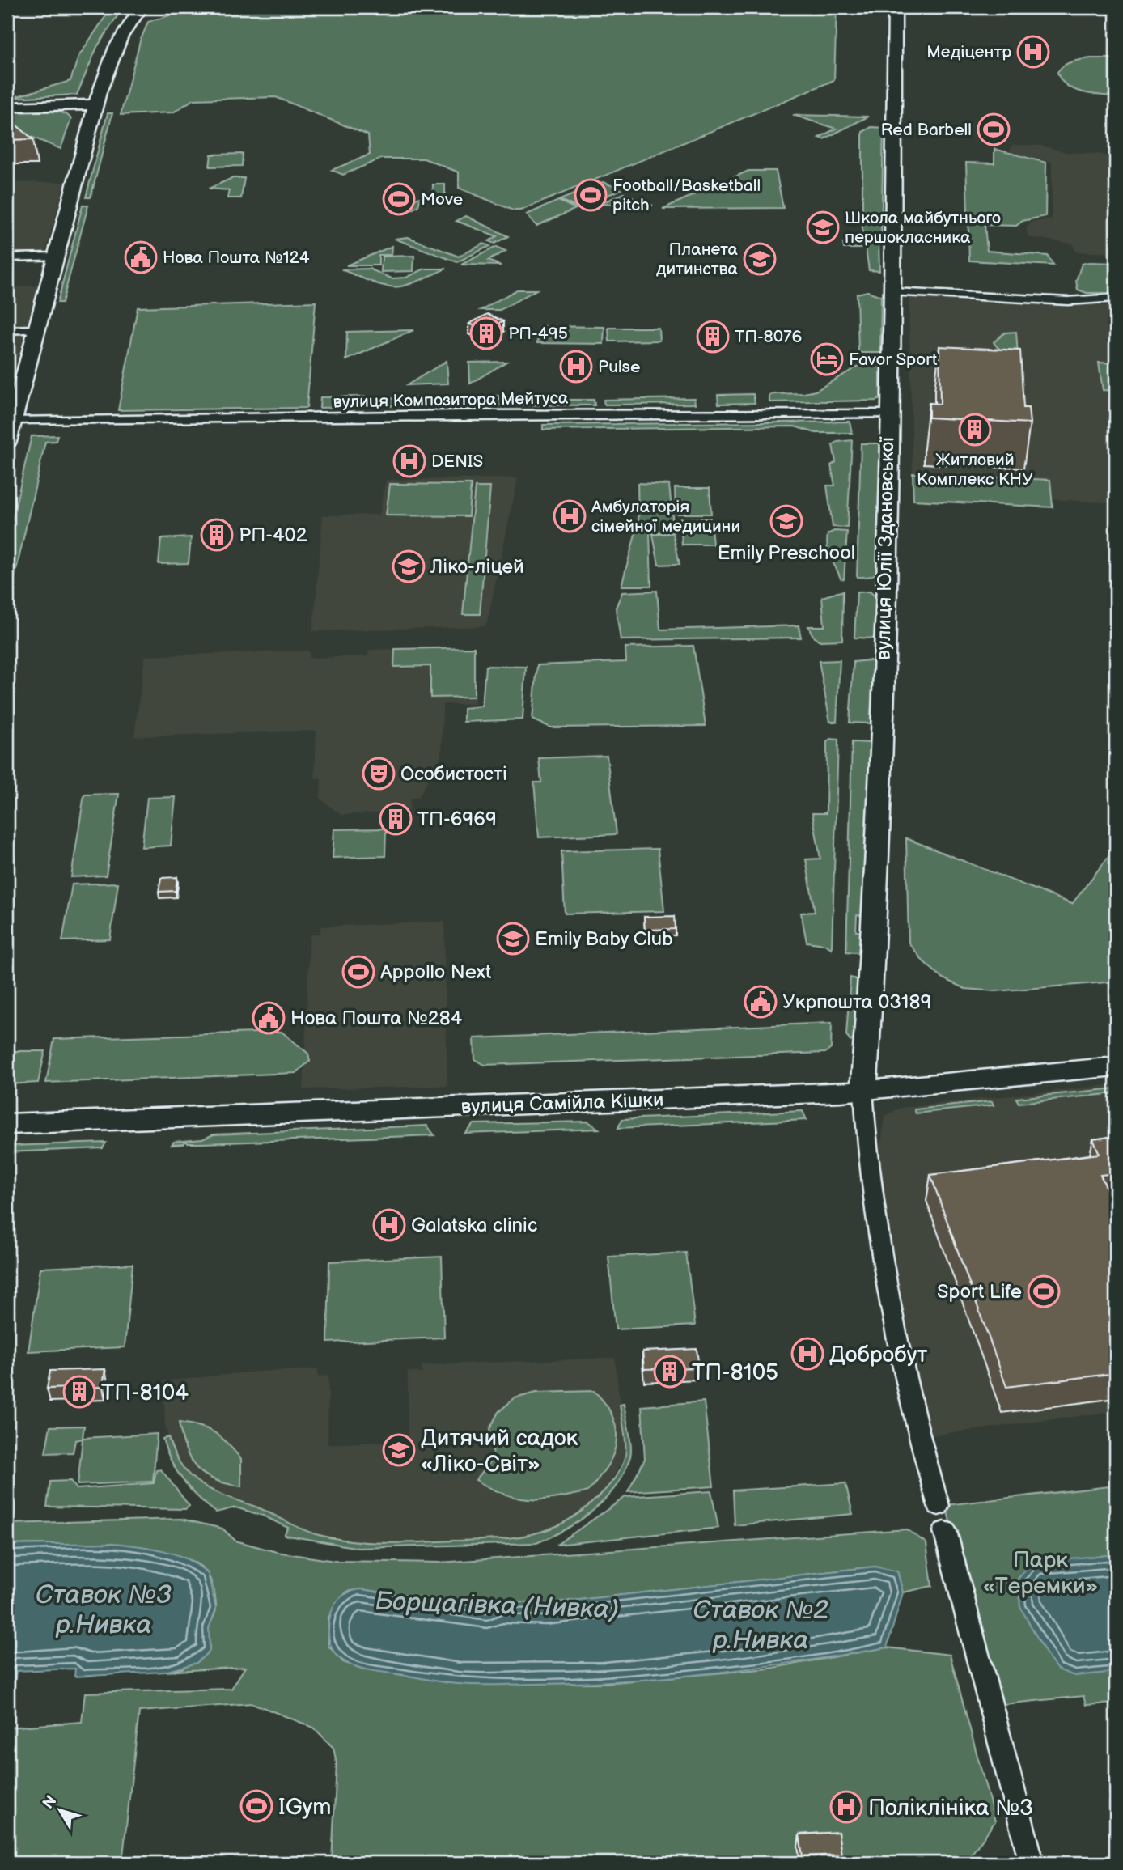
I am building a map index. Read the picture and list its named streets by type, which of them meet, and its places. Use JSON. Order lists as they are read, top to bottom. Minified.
{"streets":{"street":["вулиця Композитора Мейтуса","вулиця Юлії Здановської","вулиця Самійла Кішки"]},"crossings":[["вулиця Композитора Мейтуса","вулиця Юлії Здановської"],["вулиця Юлії Здановської","вулиця Самійла Кішки"]],"water":["Ставок №3 р.Нивка","Борщагівка (Нивка)","Ставок №2 р.Нивка"],"parks":["Парк «Теремки»"],"places":{"hospital":["Медіцентр","Pulse","DENIS","Амбулаторія сімейної медицини","Galatska clinic","Добробут","Поліклініка №3"],"sports":["Red Barbell","Football/Basketball pitch","Move","Appollo Next","Sport Life","IGym"],"school or university":["Школа майбутнього першокласника","Планета дитинства","Emily Preschool","Ліко-ліцей","Emily Baby Club","Дитячий садок «Ліко-Світ»"],"public building":["Нова Пошта №124","Укрпошта 03189","Нова Пошта №284"],"building":["РП-495","ТП-8076","Житловий Комплекс КНУ","РП-402","ТП-6969","ТП-8105","ТП-8104"],"hotel":["Favor Sport"],"theatre":["Особистості"]},"north":"top left"}
